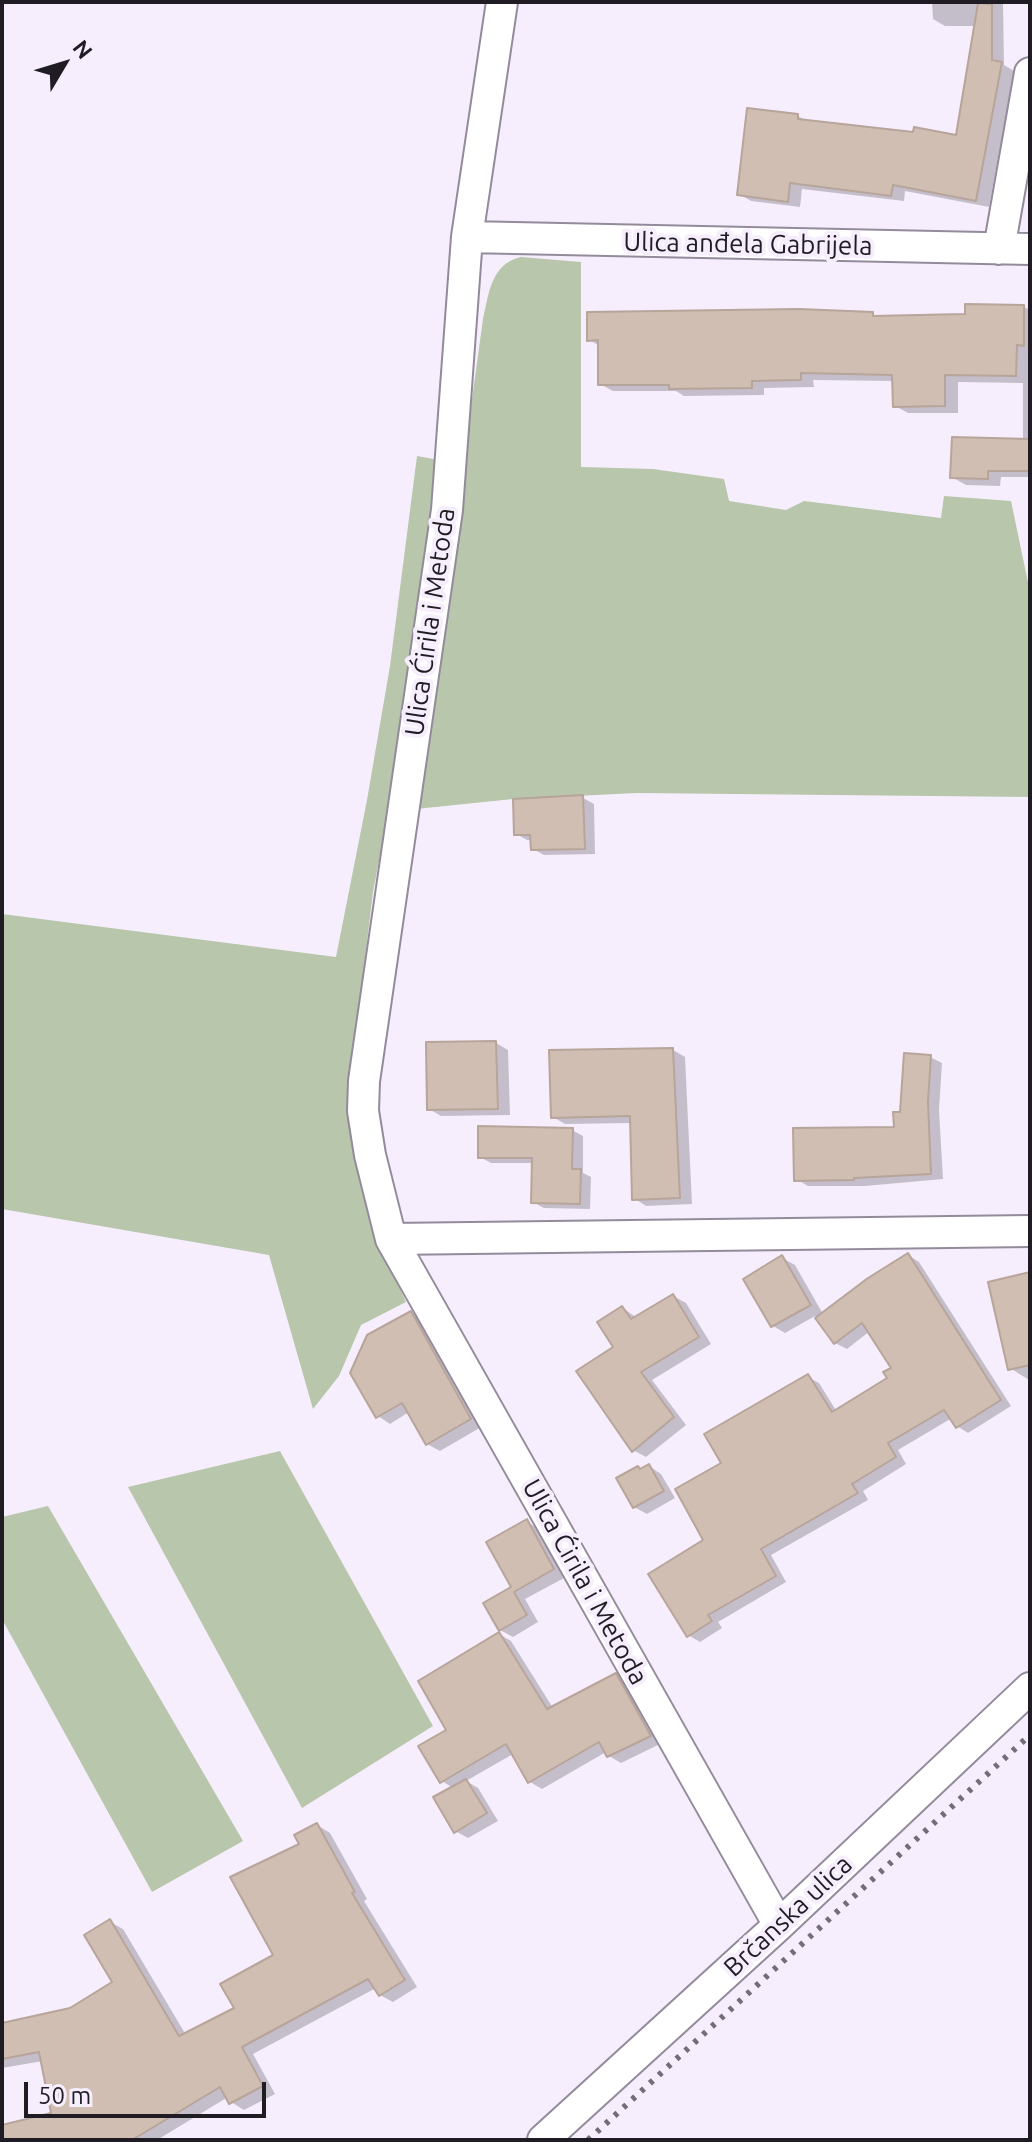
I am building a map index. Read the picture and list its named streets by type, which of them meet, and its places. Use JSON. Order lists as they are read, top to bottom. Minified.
{"streets":{"street":["Ulica anđela Gabrijela","Ulica Ćirila i Metoda","Brčanska ulica"]},"crossings":[["Ulica anđela Gabrijela","Ulica Ćirila i Metoda"],["Ulica Ćirila i Metoda","Brčanska ulica"]],"scale_bar":"50 m","north":"top right"}
